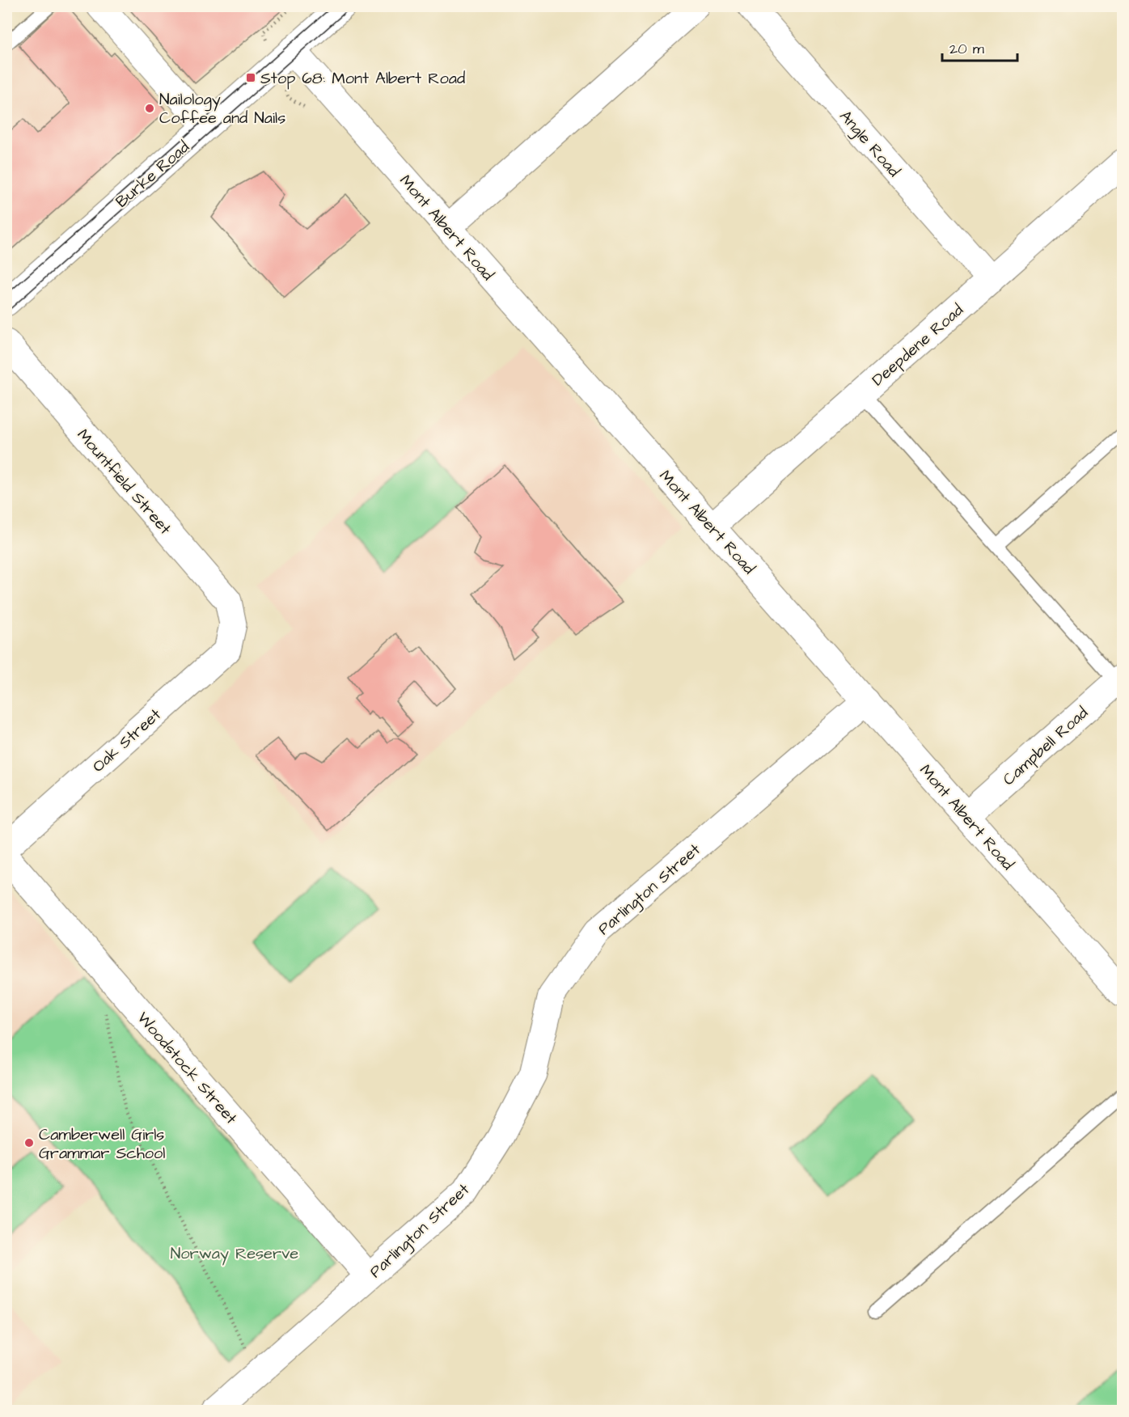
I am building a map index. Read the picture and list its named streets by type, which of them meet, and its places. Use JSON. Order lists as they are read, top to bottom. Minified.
{"streets":{"street":["Angle Road","Burke Road","Mont Albert Road","Deepdene Road","Mountfield Street","Oak Street","Campbell Road","Parlington Street","Woodstock Street"]},"crossings":[["Angle Road","Deepdene Road"],["Burke Road","Mont Albert Road"],["Mont Albert Road","Deepdene Road"],["Mont Albert Road","Campbell Road"],["Mont Albert Road","Parlington Street"],["Mountfield Street","Oak Street"],["Parlington Street","Woodstock Street"]],"parks":["Norway Reserve"],"places":{"transit":["Stop 68: Mont Albert Road"],"other":["Nailology Coffee and Nails","Camberwell Girls Grammar School"]},"scale_bar":"20 m"}
